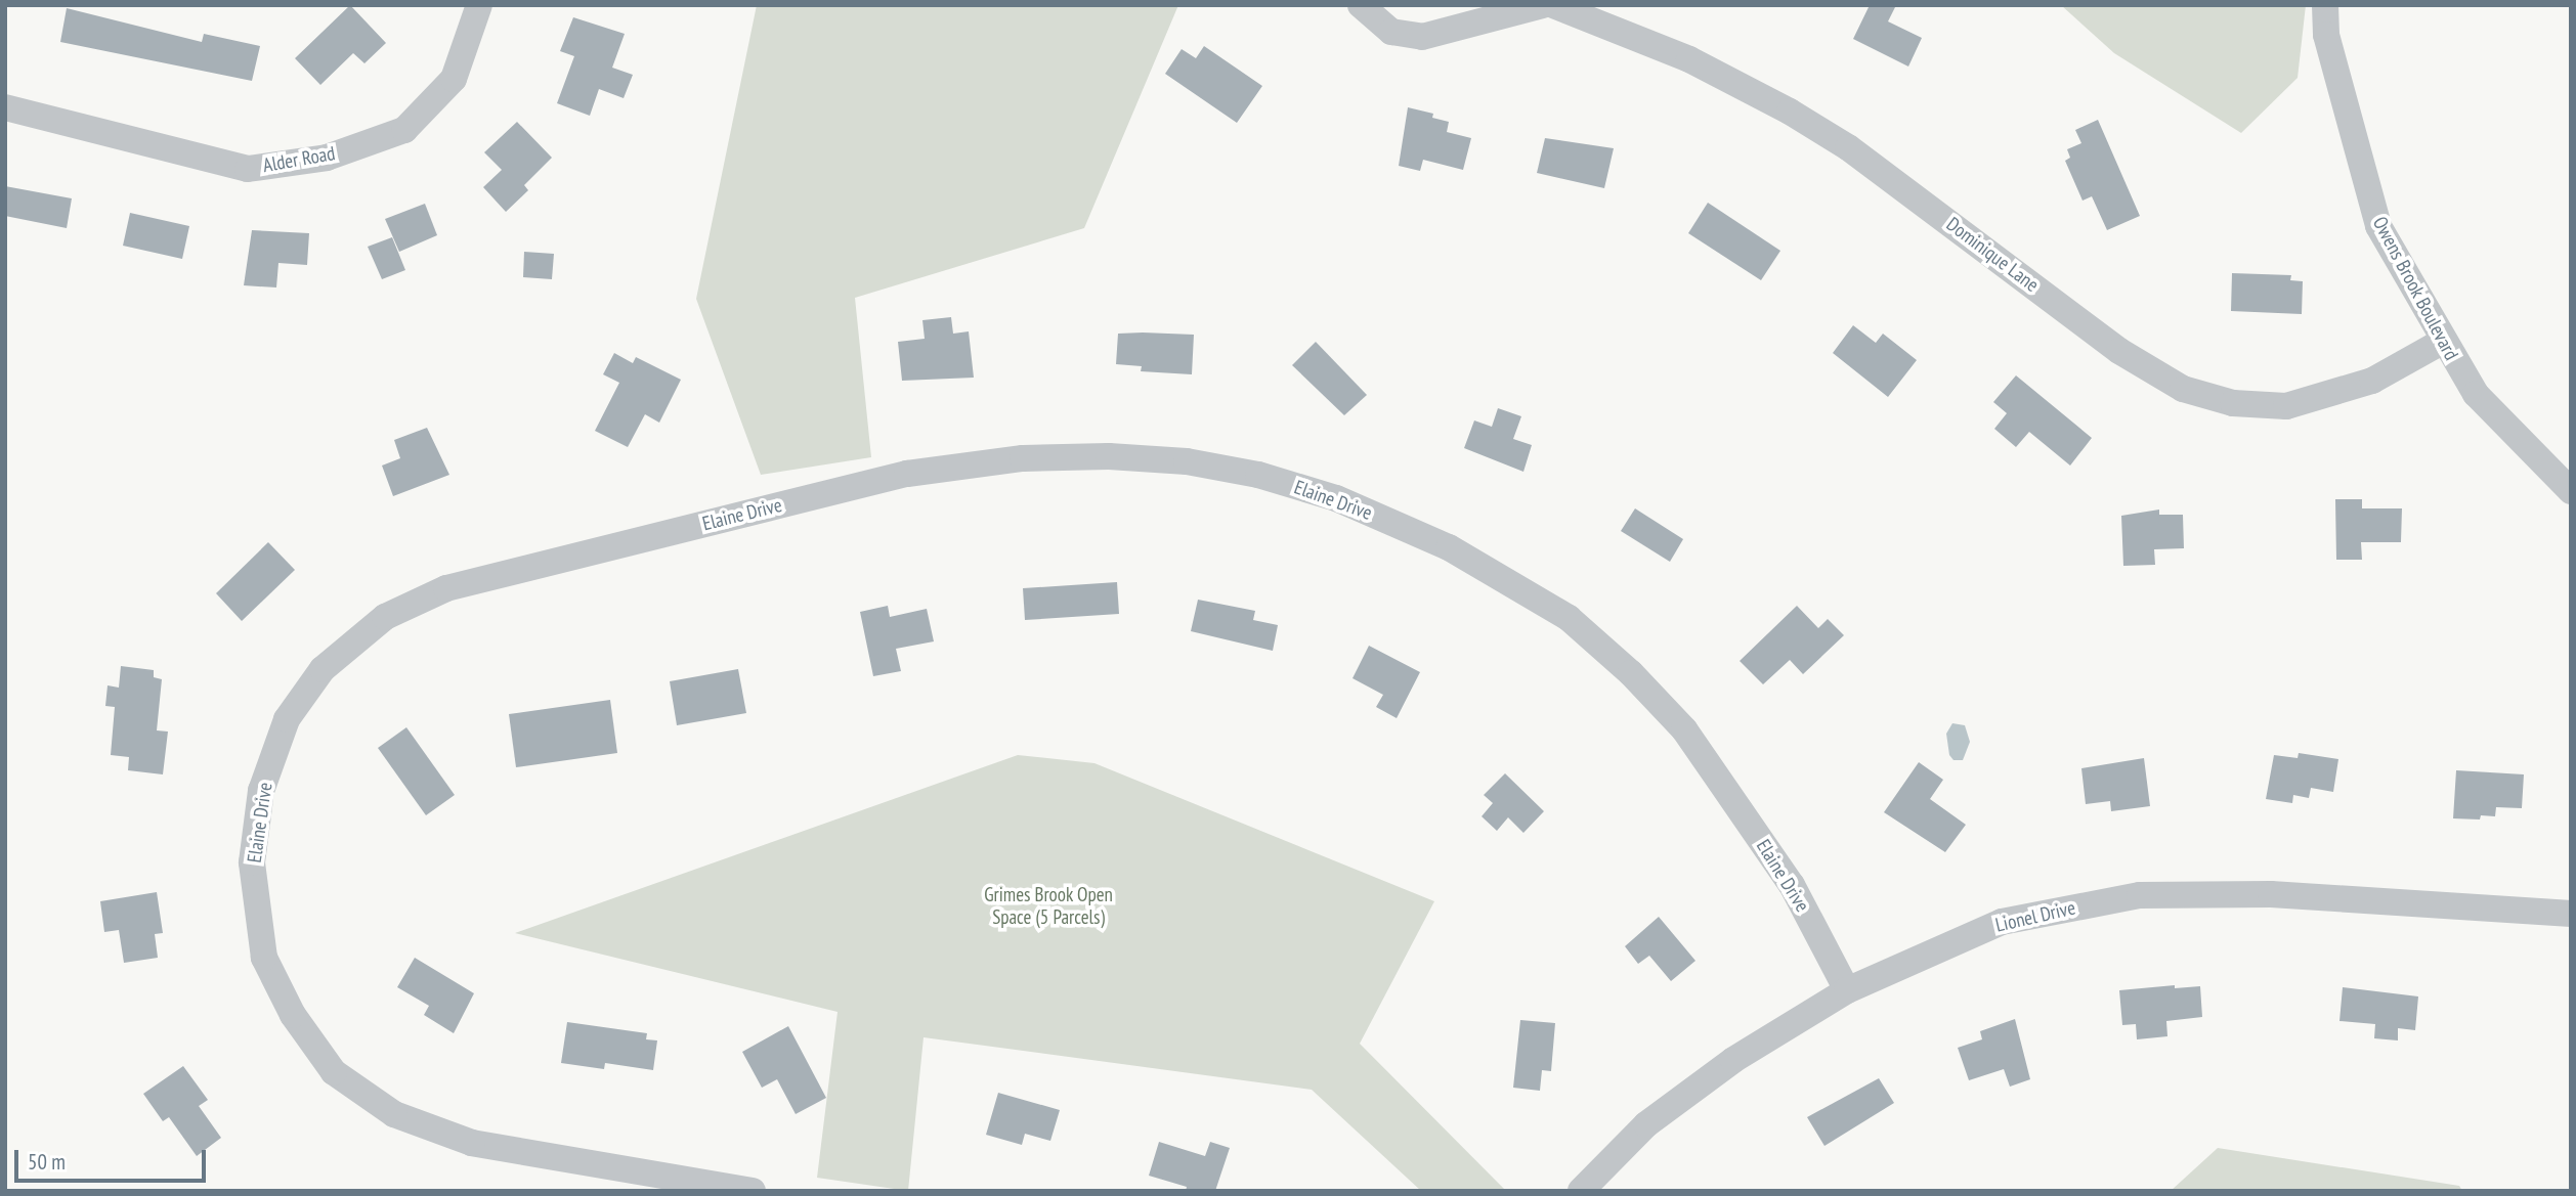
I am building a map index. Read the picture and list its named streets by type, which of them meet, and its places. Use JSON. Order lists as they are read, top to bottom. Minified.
{"streets":{"street":["Alder Road","Dominique Lane","Owens Brook Boulevard","Elaine Drive","Lionel Drive"]},"crossings":[["Dominique Lane","Owens Brook Boulevard"],["Elaine Drive","Lionel Drive"]],"parks":["Grimes Brook Open Space (5 Parcels)"],"scale_bar":"50 m"}
